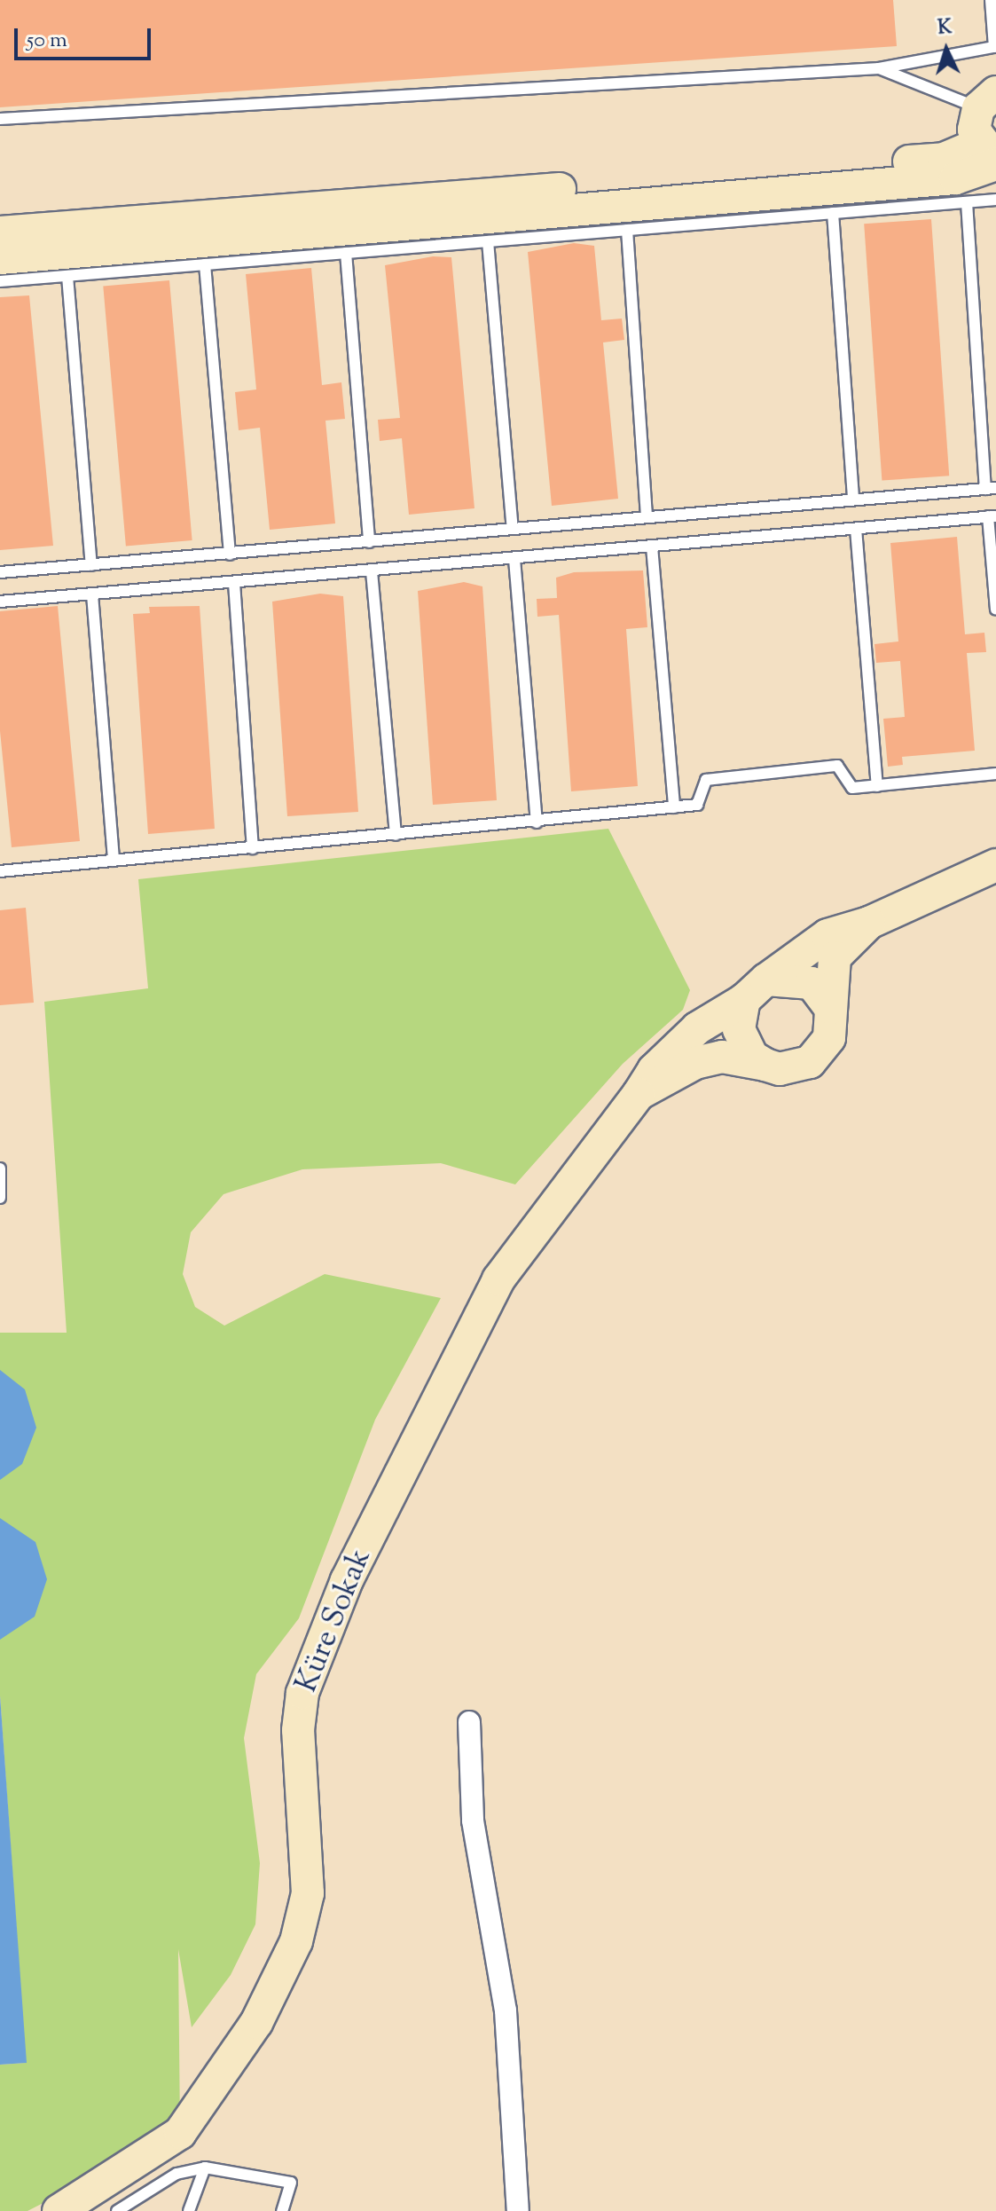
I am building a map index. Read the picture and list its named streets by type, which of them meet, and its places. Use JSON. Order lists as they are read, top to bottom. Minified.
{"streets":{"street":["Küre Sokak"]},"scale_bar":"50 m","north":"top"}
